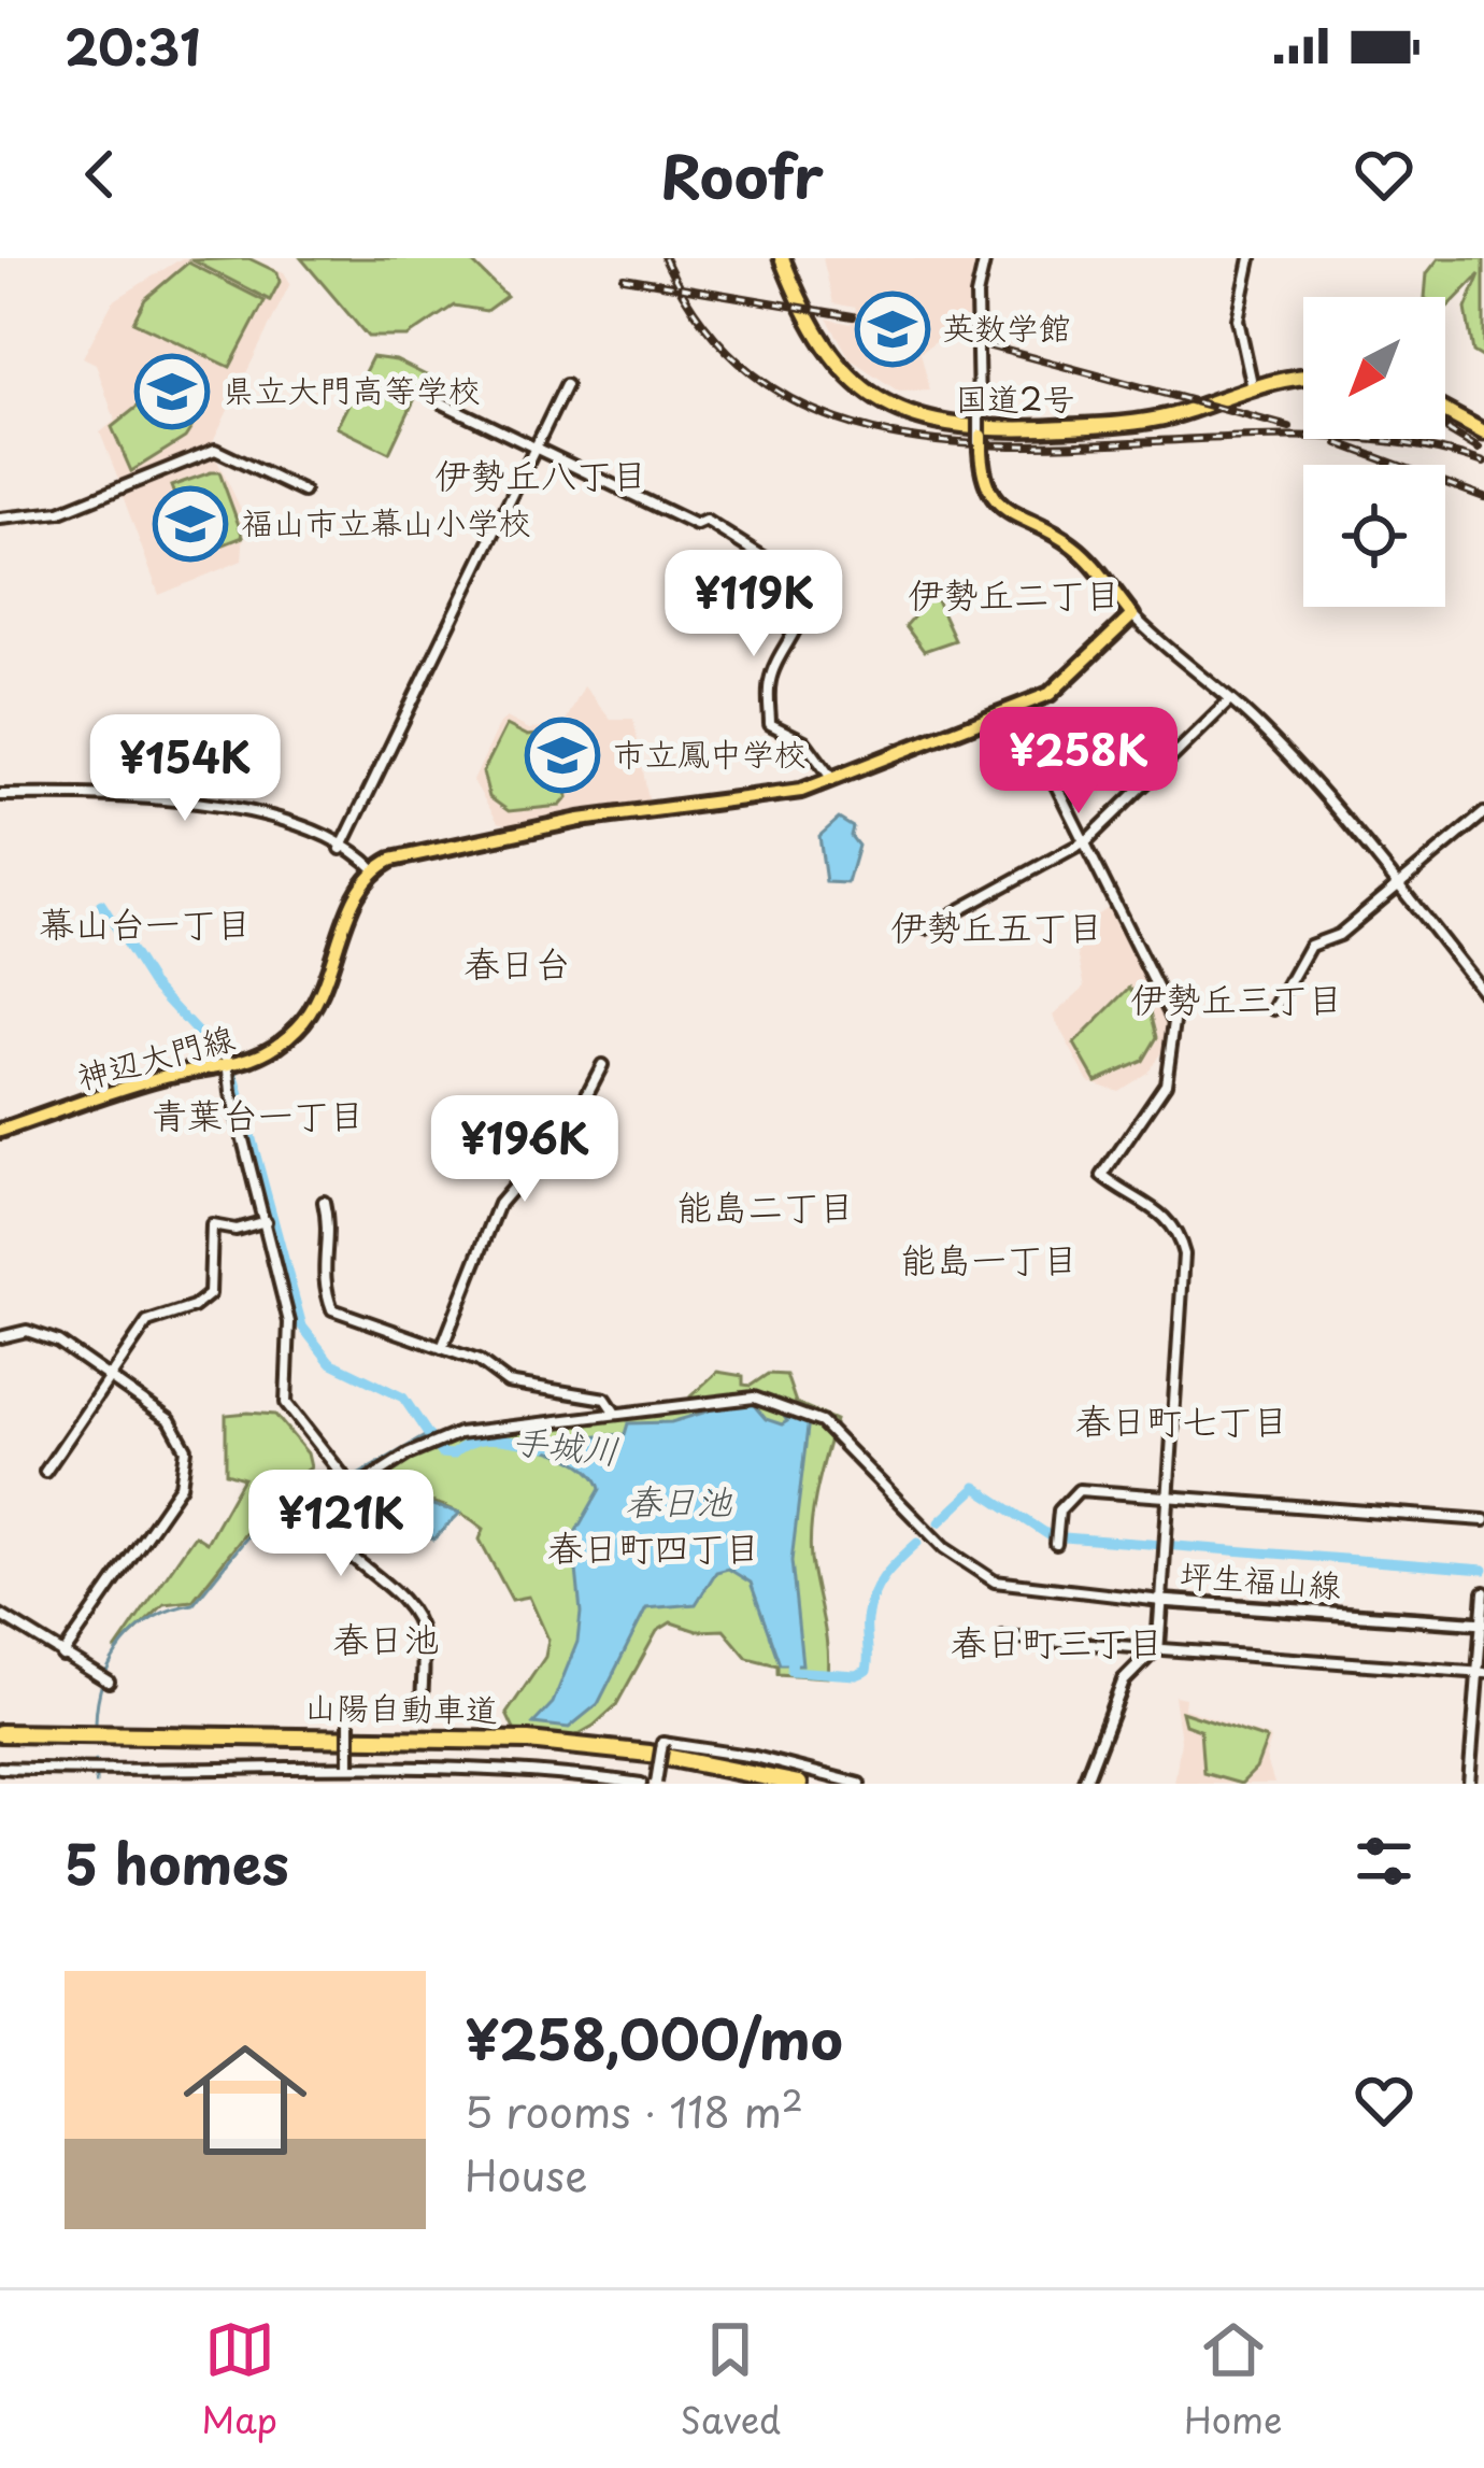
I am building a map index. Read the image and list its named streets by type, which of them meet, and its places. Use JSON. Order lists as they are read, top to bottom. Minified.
{"streets":{"highway":["国道2号","山陽自動車道"],"main road":["神辺大門線","坪生福山線"]},"districts":["伊勢丘八丁目","伊勢丘二丁目","幕山台一丁目","伊勢丘五丁目","春日台","伊勢丘三丁目","青葉台一丁目","能島二丁目","能島一丁目","春日町七丁目","春日町四丁目","春日池","春日町三丁目"],"water":["手城川","春日池"],"places":{"school or university":["英数学館","県立大門高等学校","福山市立幕山小学校","市立鳳中学校"]},"north":"bottom left","page":{"status":"20:31","header":"Roofr","price":["¥119K","¥258K","¥154K","¥196K","¥121K"],"heading":"5 homes","list":[{"name":"¥258,000/mo","note":"5 rooms · 118 m² · House"}],"tabs":["Map","Saved","Home"]}}
